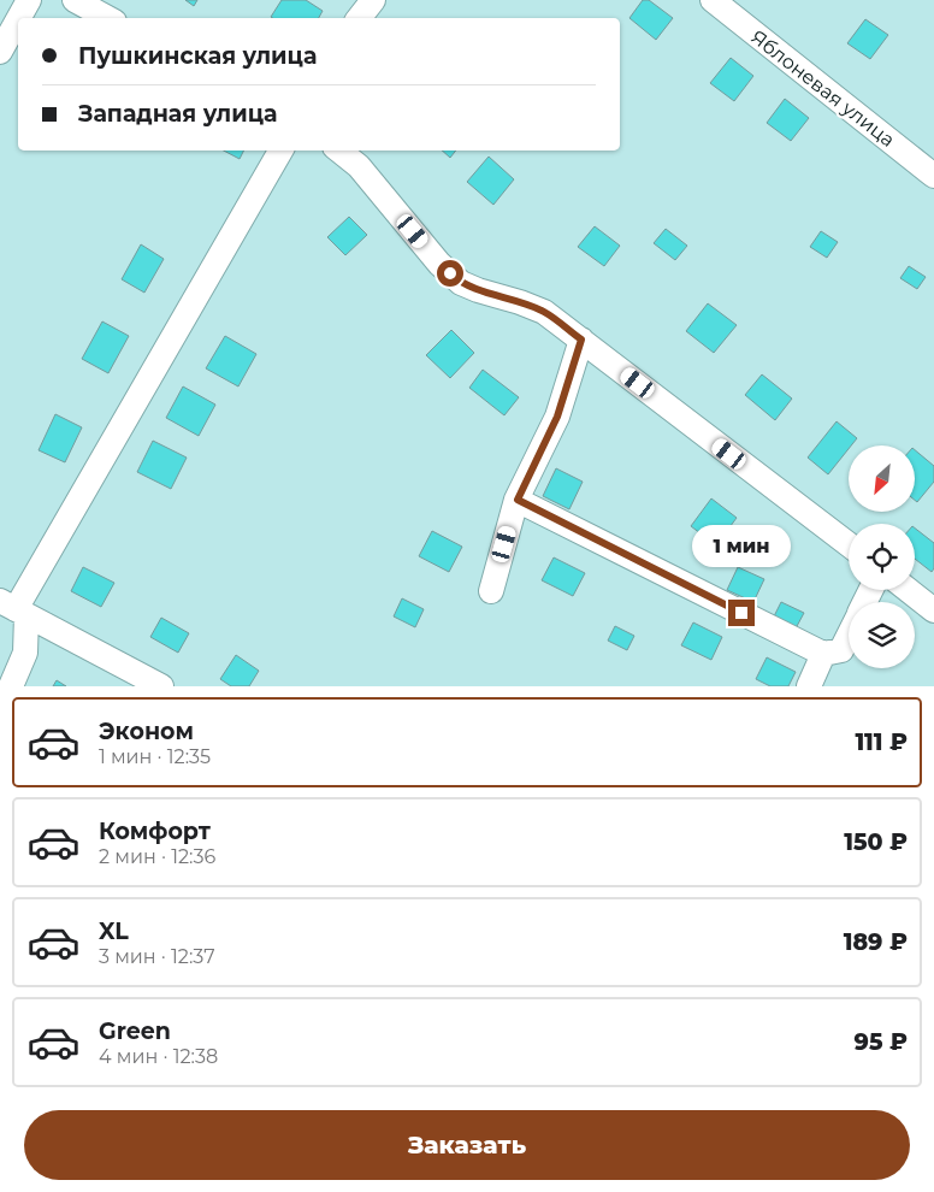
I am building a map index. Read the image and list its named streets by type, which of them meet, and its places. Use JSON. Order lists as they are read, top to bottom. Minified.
{"streets":{"street":["Яблоневая улица"]},"north":"bottom left","page":{"banner":["Пушкинская улица","Западная улица"],"bubble":"1 мин","list":[{"name":"Эконом","note":"1 мин · 12:35","value":"111 ₽"},{"name":"Комфорт","note":"2 мин · 12:36","value":"150 ₽"},{"name":"XL","note":"3 мин · 12:37","value":"189 ₽"},{"name":"Green","note":"4 мин · 12:38","value":"95 ₽"}],"buttons":"Заказать"}}
